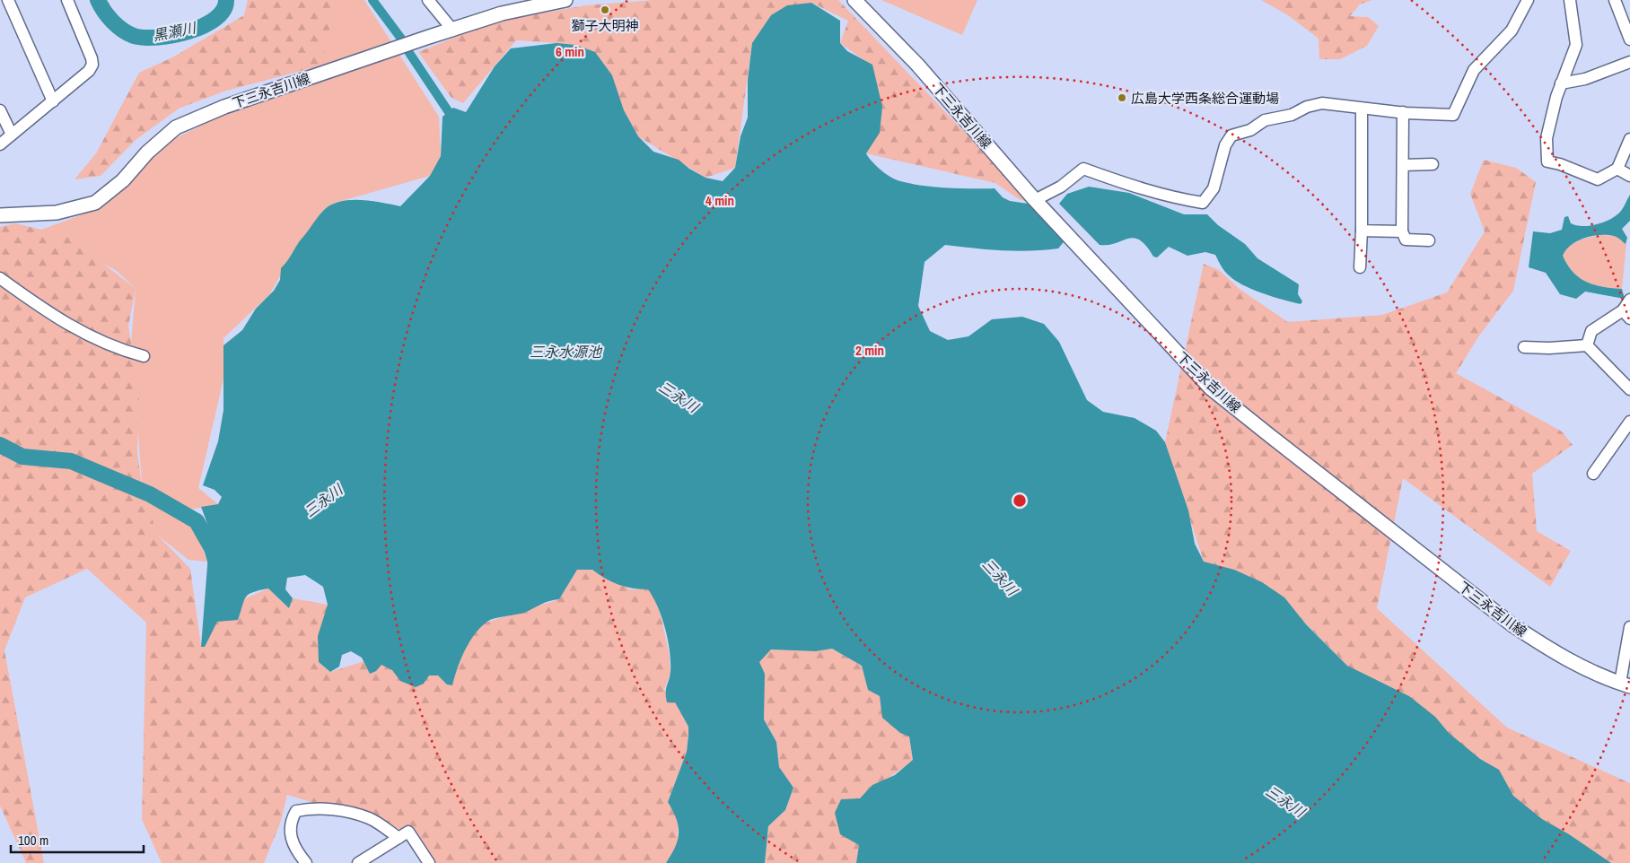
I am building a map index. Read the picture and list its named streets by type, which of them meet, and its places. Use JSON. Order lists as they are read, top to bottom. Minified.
{"streets":{"main road":["下三永吉川線"]},"water":["黒瀬川","三永水源池","三永川"],"places":["獅子大明神","広島大学西条総合運動場"],"scale_bar":"100 m","rings":["6 min","4 min","2 min"]}
